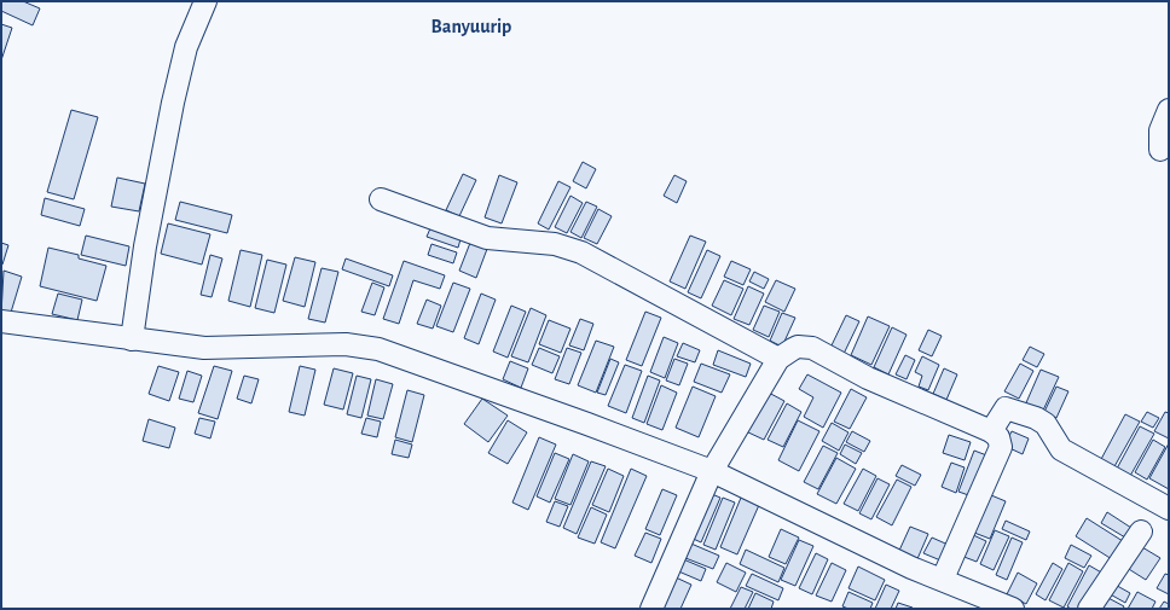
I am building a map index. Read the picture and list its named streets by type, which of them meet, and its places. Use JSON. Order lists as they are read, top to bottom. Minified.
{"districts":["Banyuurip"]}
